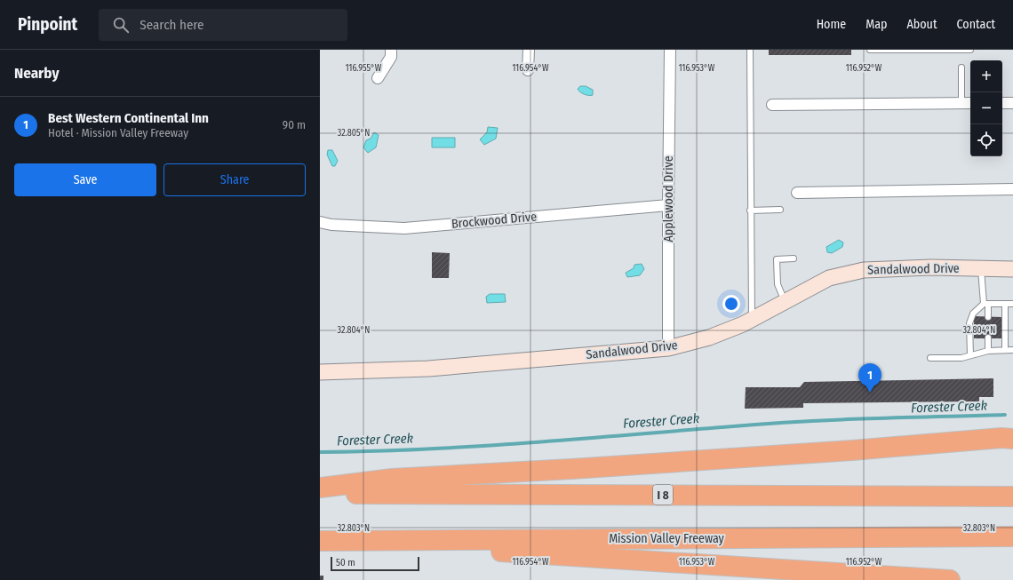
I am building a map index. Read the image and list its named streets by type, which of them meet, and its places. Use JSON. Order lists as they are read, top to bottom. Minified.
{"streets":{"highway":["I 8","Mission Valley Freeway"],"street":["Applewood Drive","Brockwood Drive","Sandalwood Drive"]},"crossings":[["Applewood Drive","Brockwood Drive"],["Applewood Drive","Sandalwood Drive"]],"water":["Forester Creek"],"scale_bar":"50 m","page":{"header":"Pinpoint","search":"Search here","nav":["Home","Map","About","Contact"],"heading":"Nearby","map_buttons":["+","−"],"list":[{"mark":"1","name":"Best Western Continental Inn","note":"Hotel · Mission Valley Freeway","value":"90 m"}],"buttons":["Save","Share"],"pins":"1","scale":"50 m"},"coordinates":["116.955°W","116.954°W","116.953°W","116.952°W","32.805°N","32.804°N","32.803°N"]}
